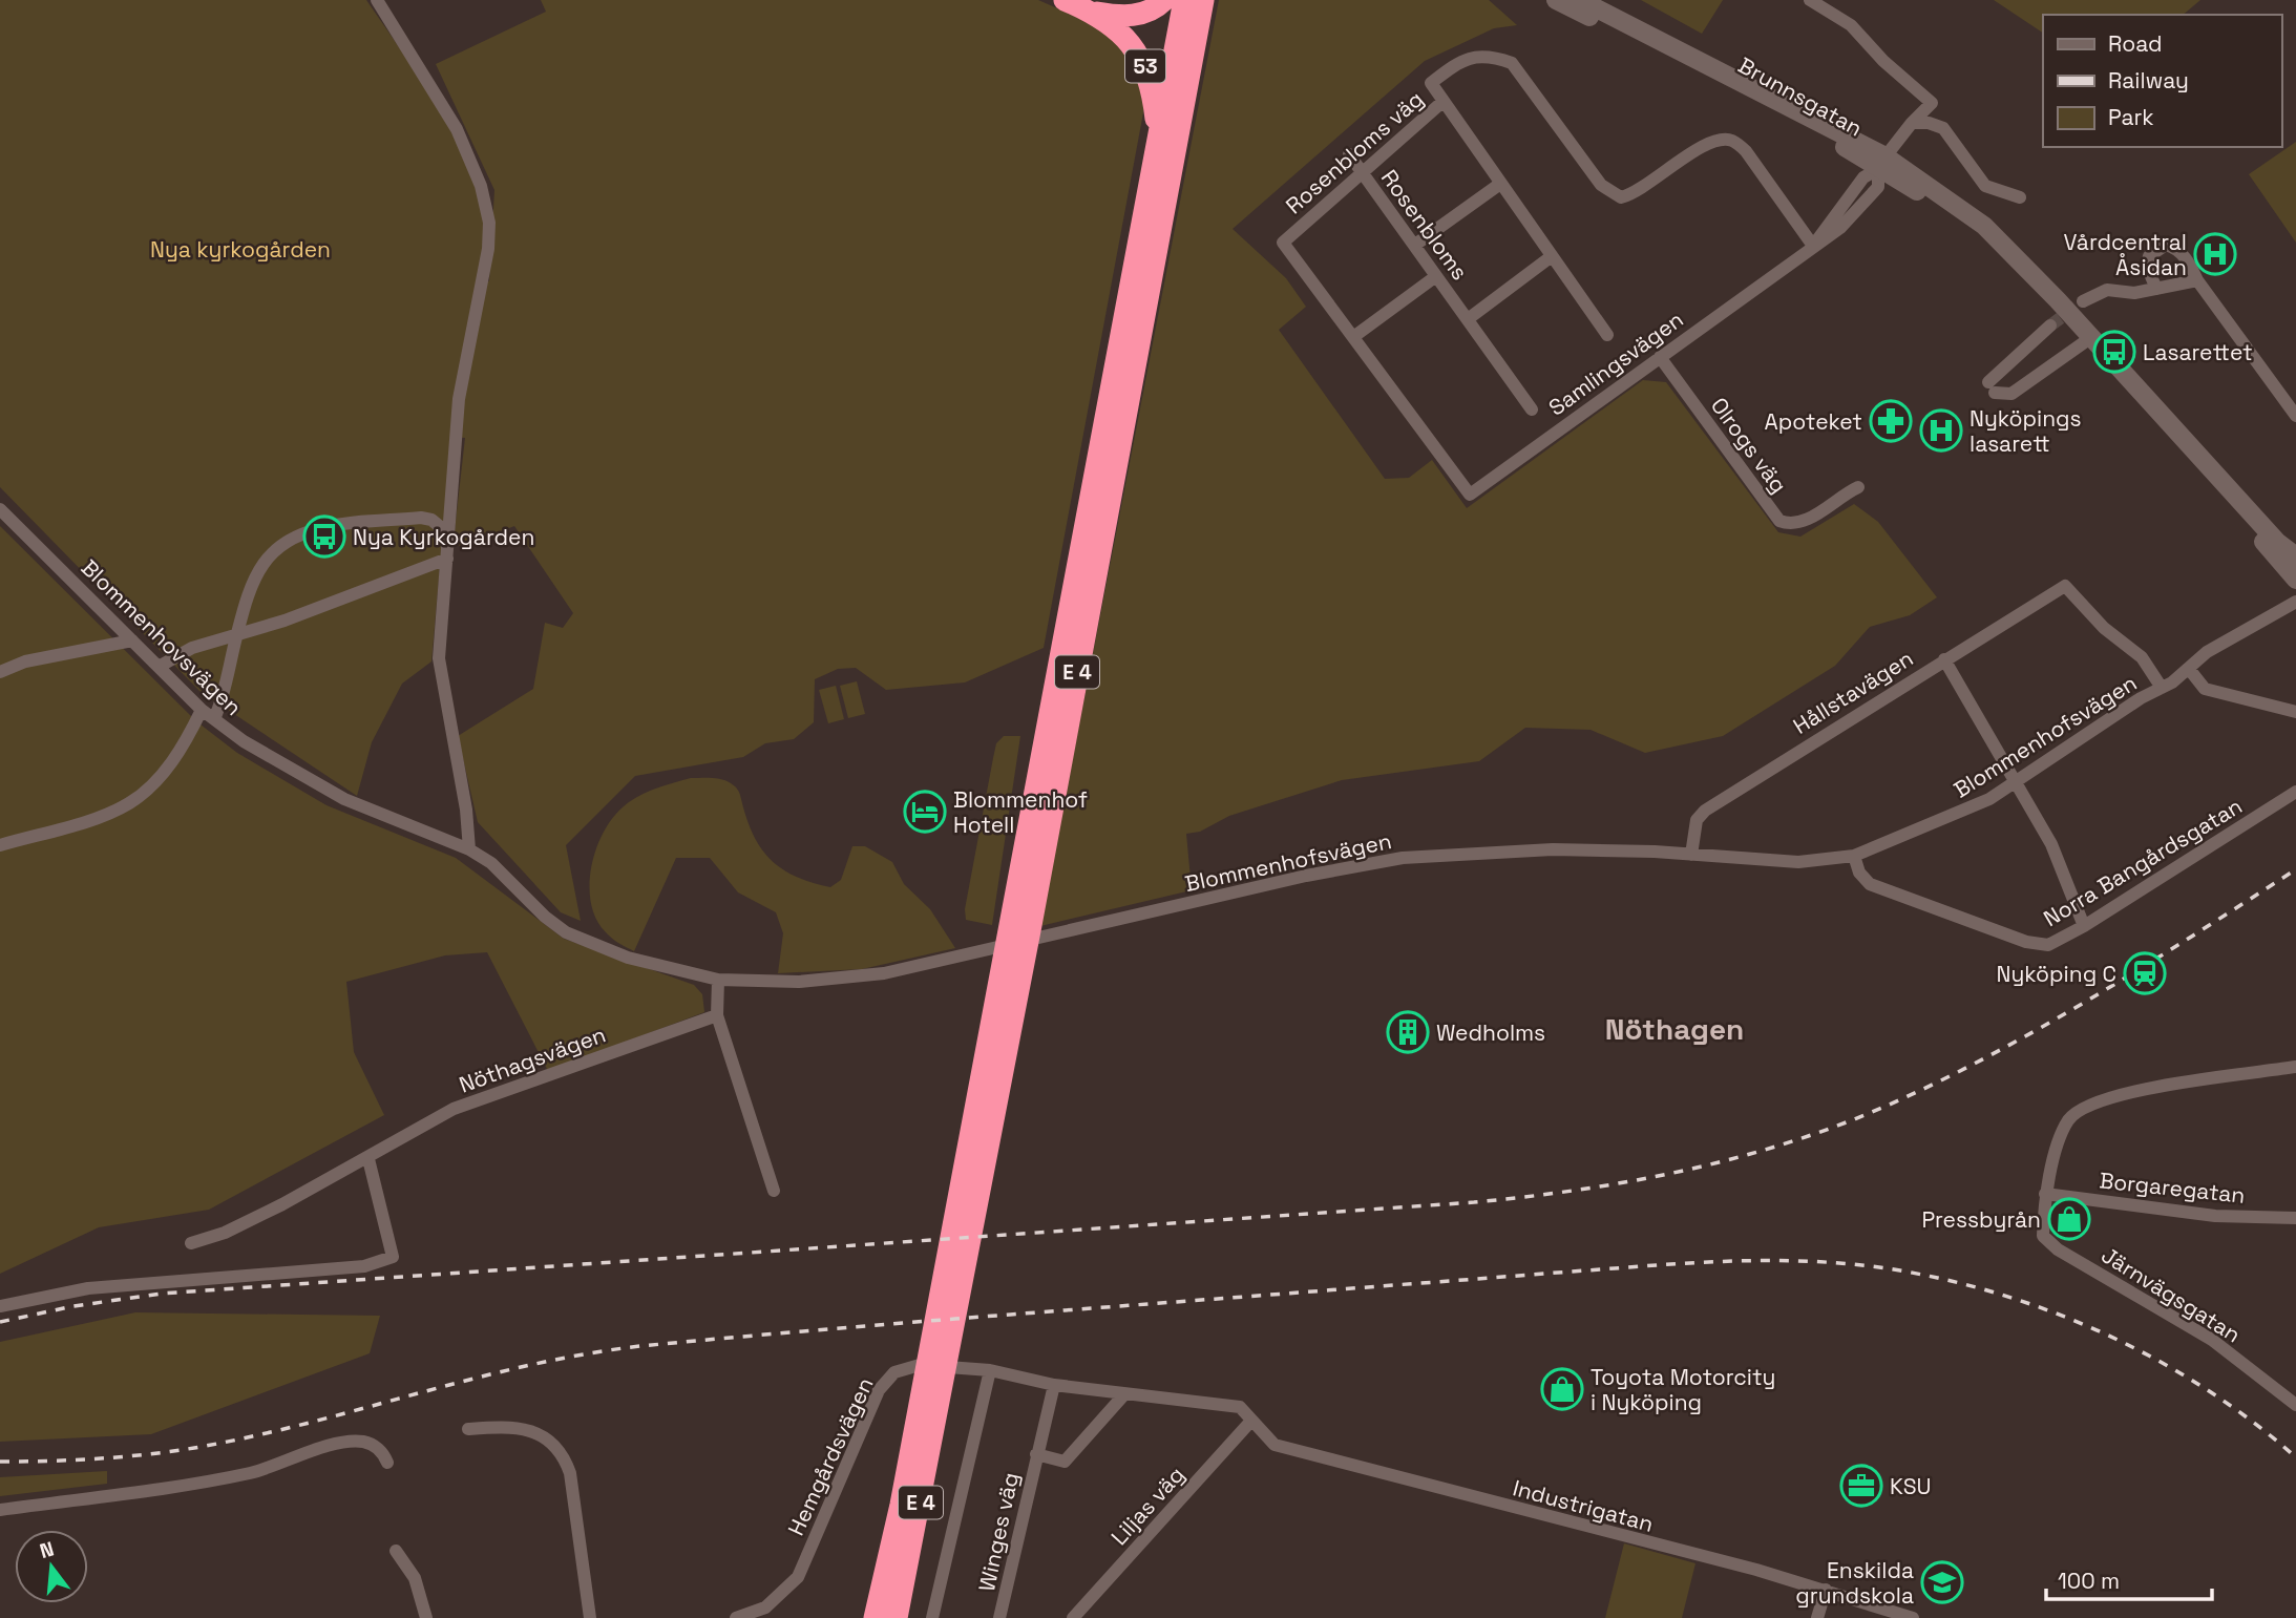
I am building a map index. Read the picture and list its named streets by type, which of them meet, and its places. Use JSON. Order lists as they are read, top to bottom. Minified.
{"streets":{"highway":["53","E 4"],"main road":["Brunnsgatan"],"street":["Rosenbloms väg","Rosenbloms","Samlingsvägen","Olrogs väg","Blommenhovsvägen","Hållstavägen","Blommenhofsvägen","Norra Bangårdsgatan","Nöthagsvägen","Borgaregatan","Järnvägsgatan","Hemgårdsvägen","Liljas väg","Industrigatan","Winges väg"]},"crossings":[["53","E 4"],["Brunnsgatan","Samlingsvägen"],["Brunnsgatan","Blommenhofsvägen"],["Rosenbloms väg","Rosenbloms"],["Rosenbloms väg","Samlingsvägen"],["Samlingsvägen","Olrogs väg"],["Blommenhovsvägen","Blommenhofsvägen"],["Hållstavägen","Blommenhofsvägen"],["Blommenhofsvägen","Norra Bangårdsgatan"],["Borgaregatan","Järnvägsgatan"],["Liljas väg","Industrigatan"]],"districts":["Nöthagen"],"parks":["Nya kyrkogården"],"places":{"hospital":["Vårdcentral Åsidan","Nyköpings lasarett"],"bus stop":["Lasarettet","Nya Kyrkogården"],"pharmacy":["Apoteket"],"hotel":["Blommenhof Hotell"],"station":["Nyköping C"],"building":["Wedholms"],"shop":["Pressbyrån","Toyota Motorcity i Nyköping"],"office":["KSU"],"school or university":["Enskilda grundskola"]},"legend":["Road","Railway","Park"],"scale_bar":"100 m","north":"top"}
